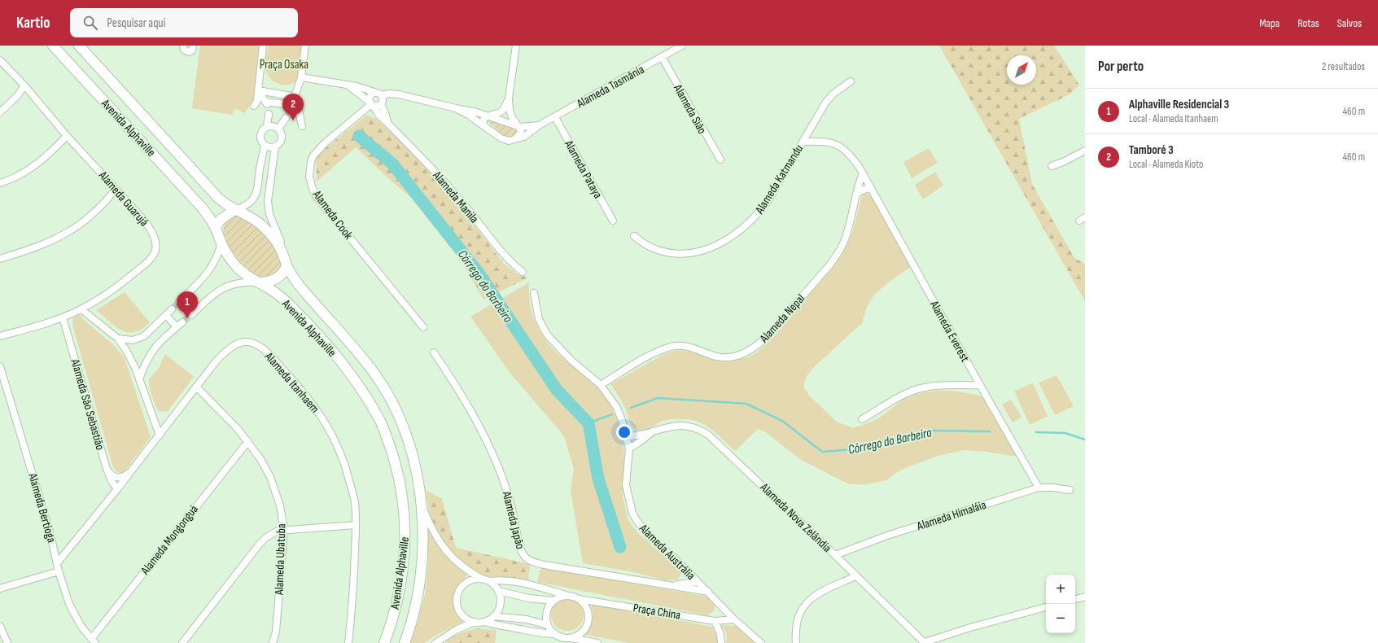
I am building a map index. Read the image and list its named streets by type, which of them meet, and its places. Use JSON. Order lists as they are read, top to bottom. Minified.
{"streets":{"main road":["Avenida Alphaville"],"street":["Alameda Tasmânia","Alameda Sião","Alameda Pataya","Alameda Katmandu","Alameda Manila","Alameda Guarujá","Alameda Cook","Alameda Nepal","Alameda Everest","Alameda Itanhaem","Alameda São Sebastião","Alameda Bertioga","Alameda Himaláia","Alameda Nova Zelândia","Alameda Japão","Alameda Mongonguá","Alameda Austrália","Alameda Ubatuba","Praça China"]},"crossings":[["Alameda Tasmânia","Alameda Sião"],["Alameda Tasmânia","Alameda Pataya"],["Alameda Tasmânia","Alameda Manila"],["Alameda Tasmânia","Alameda Cook"],["Avenida Alphaville","Praça China"],["Alameda Katmandu","Alameda Everest"],["Alameda Manila","Alameda Cook"],["Alameda Guarujá","Alameda São Sebastião"],["Alameda Nepal","Alameda Everest"],["Alameda Nepal","Alameda Austrália"],["Alameda Everest","Alameda Himaláia"],["Alameda Itanhaem","Alameda São Sebastião"],["Alameda Itanhaem","Alameda Bertioga"],["Alameda Itanhaem","Alameda Ubatuba"],["Alameda Bertioga","Alameda Mongonguá"],["Alameda Himaláia","Alameda Nova Zelândia"],["Alameda Nova Zelândia","Alameda Austrália"],["Alameda Japão","Alameda Austrália"],["Alameda Mongonguá","Alameda Ubatuba"],["Alameda Austrália","Praça China"]],"water":["Córrego do Barbeiro"],"parks":["Praça Osaka"],"north":"top right","page":{"header":"Kartio","search":"Pesquisar aqui","nav":["Mapa","Rotas","Salvos"],"heading":["Por perto","2 resultados"],"list":[{"mark":"1","name":"Alphaville Residencial 3","note":"Local · Alameda Itanhaem","value":"460 m"},{"mark":"2","name":"Tamboré 3","note":"Local · Alameda Kioto","value":"460 m"}],"pins":["2","1"],"map_buttons":["+","−"]}}
